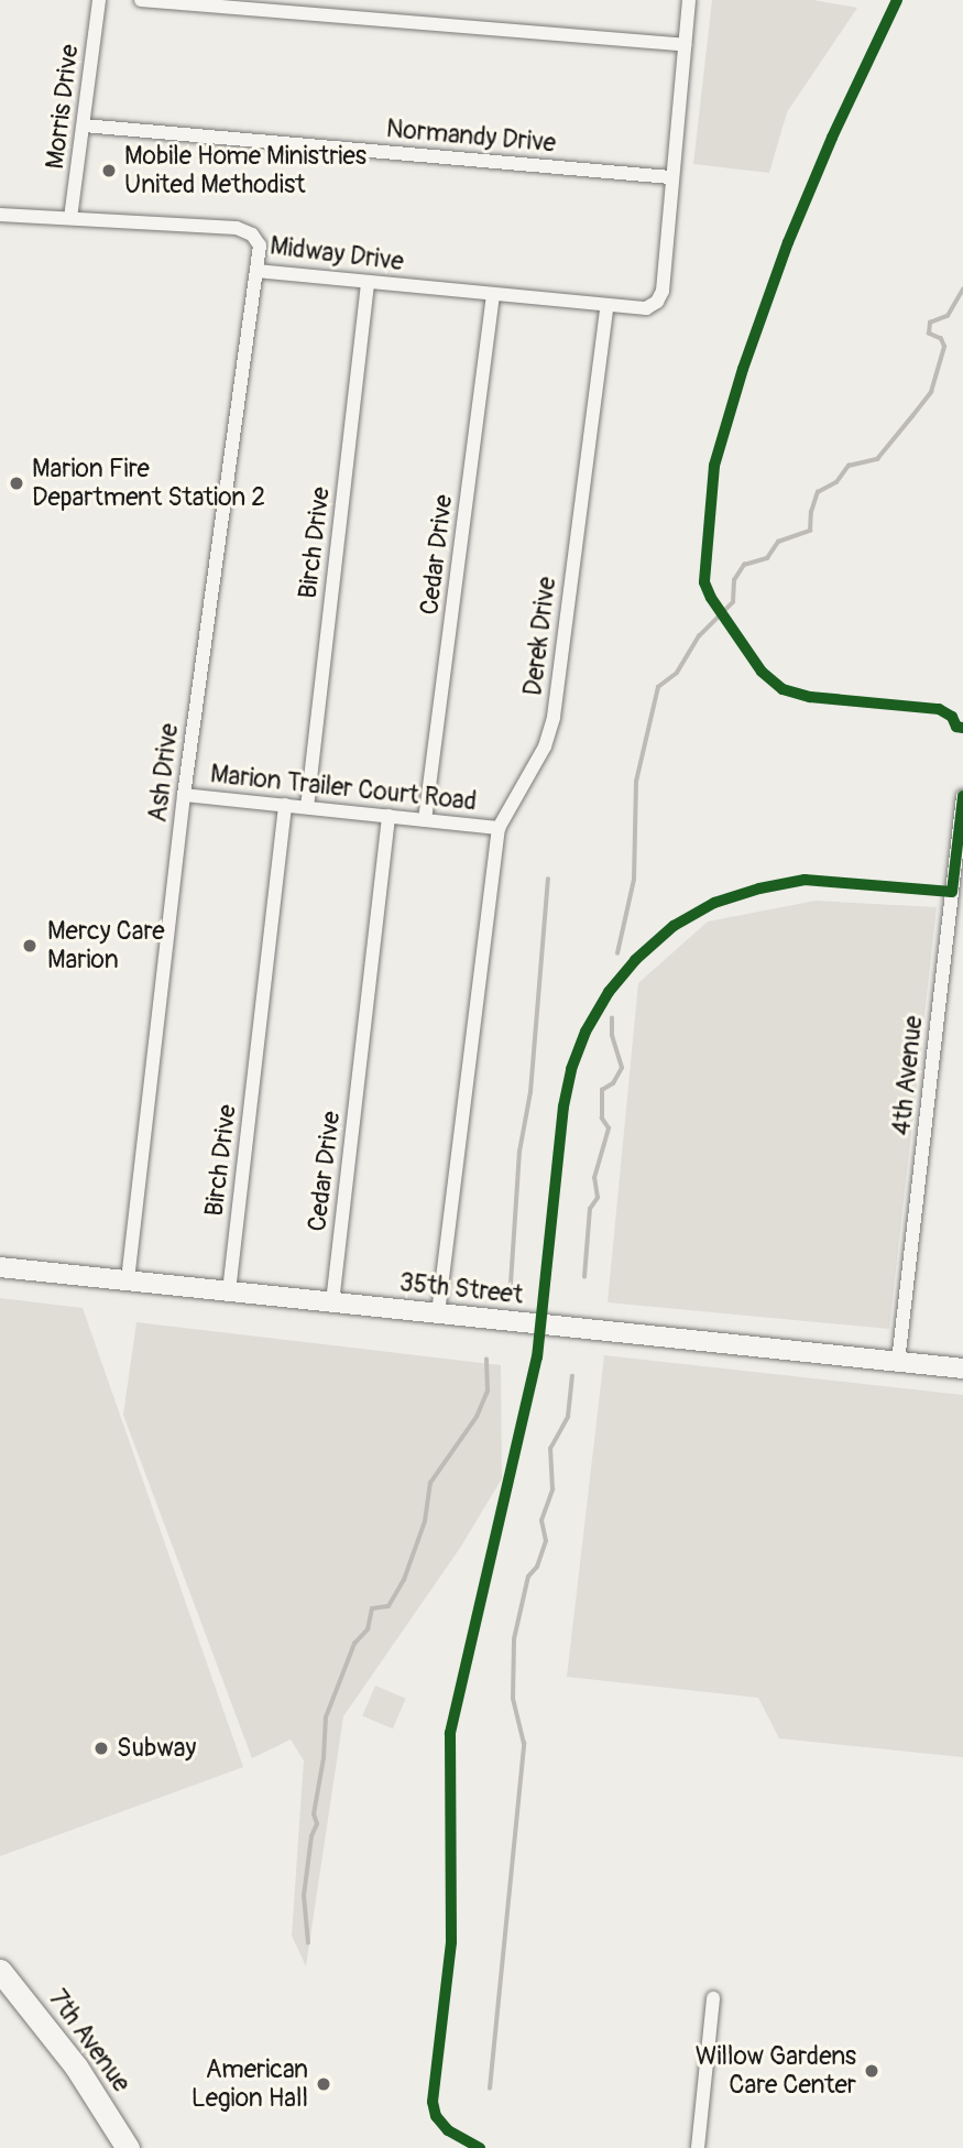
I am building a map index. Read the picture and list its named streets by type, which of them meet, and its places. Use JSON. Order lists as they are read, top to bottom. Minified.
{"streets":{"main road":["7th Avenue"],"street":["Morris Drive","Normandy Drive","Midway Drive","Birch Drive","Cedar Drive","Derek Drive","Ash Drive","Marion Trailer Court Road","4th Avenue","35th Street"]},"crossings":[["Morris Drive","Normandy Drive"],["Morris Drive","Midway Drive"],["Midway Drive","Birch Drive"],["Midway Drive","Cedar Drive"],["Midway Drive","Derek Drive"],["Midway Drive","Ash Drive"],["Birch Drive","Marion Trailer Court Road"],["Birch Drive","35th Street"],["Cedar Drive","Marion Trailer Court Road"],["Cedar Drive","35th Street"],["Derek Drive","Marion Trailer Court Road"],["Derek Drive","35th Street"],["Ash Drive","Marion Trailer Court Road"],["Ash Drive","35th Street"],["4th Avenue","35th Street"]],"places":["Mobile Home Ministries United Methodist","Marion Fire Department Station 2","Mercy Care Marion","Subway","Willow Gardens Care Center","American Legion Hall"]}
